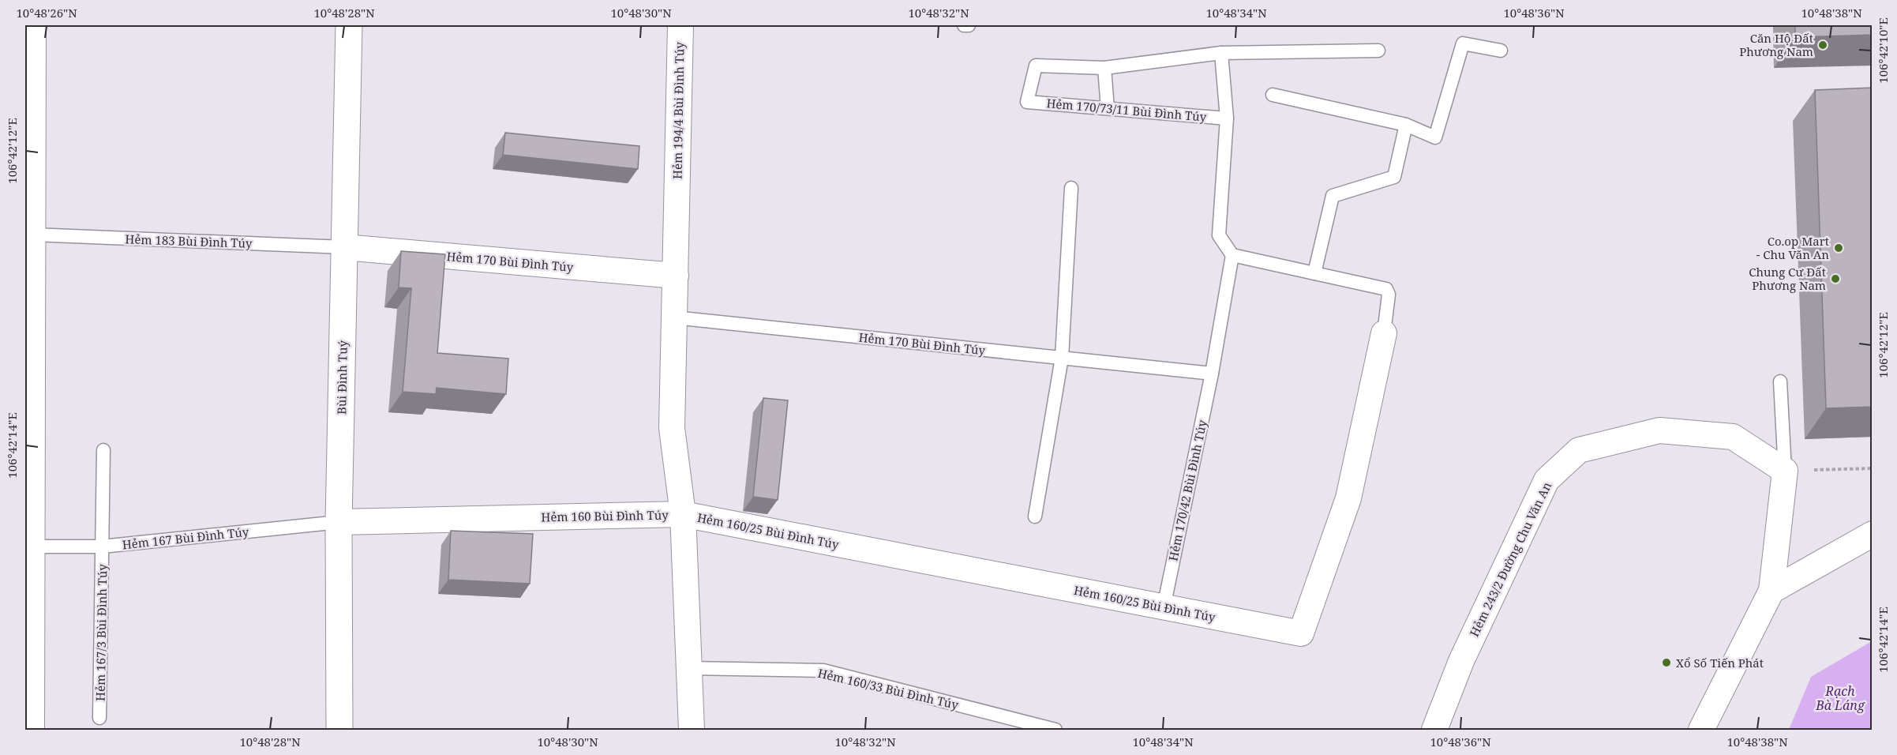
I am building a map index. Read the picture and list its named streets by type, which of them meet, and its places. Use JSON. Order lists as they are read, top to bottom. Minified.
{"streets":{"street":["Hẻm 194/4 Bùi Đình Túy","Hẻm 170 Bùi Đình Túy","Bùi Đình Tuý","Hẻm 160 Bùi Đình Túy","Hẻm 160/25 Bùi Đình Túy","Hẻm 243/2 Đường Chu Văn An"],"lane":["Hẻm 170/73/11 Bùi Đình Túy","Hẻm 183 Bùi Đình Túy","Hẻm 170/42 Bùi Đình Túy","Hẻm 167 Bùi Đình Túy","Hẻm 167/3 Bùi Đình Túy","Hẻm 160/33 Bùi Đình Túy"]},"crossings":[["Hẻm 194/4 Bùi Đình Túy","Hẻm 170 Bùi Đình Túy"],["Hẻm 183 Bùi Đình Túy","Hẻm 170 Bùi Đình Túy"],["Hẻm 183 Bùi Đình Túy","Bùi Đình Tuý"],["Hẻm 170 Bùi Đình Túy","Bùi Đình Tuý"],["Hẻm 170 Bùi Đình Túy","Hẻm 170/42 Bùi Đình Túy"],["Bùi Đình Tuý","Hẻm 160 Bùi Đình Túy"],["Bùi Đình Tuý","Hẻm 167 Bùi Đình Túy"],["Hẻm 170/42 Bùi Đình Túy","Hẻm 160/25 Bùi Đình Túy"],["Hẻm 160 Bùi Đình Túy","Hẻm 160/25 Bùi Đình Túy"],["Hẻm 160 Bùi Đình Túy","Hẻm 167 Bùi Đình Túy"],["Hẻm 160 Bùi Đình Túy","Hẻm 160/33 Bùi Đình Túy"],["Hẻm 167 Bùi Đình Túy","Hẻm 167/3 Bùi Đình Túy"]],"water":["Rạch Bà Láng"],"places":["Căn Hộ Đất Phương Nam","Co.op Mart - Chu Văn An","Chung Cư Đất Phương Nam","Xổ Số Tiến Phát"],"coordinates":["10°48'26\"N","10°48'28\"N","10°48'30\"N","10°48'32\"N","10°48'34\"N","10°48'36\"N","10°48'38\"N","106°42'10\"E","106°42'12\"E","106°42'14\"E"]}
